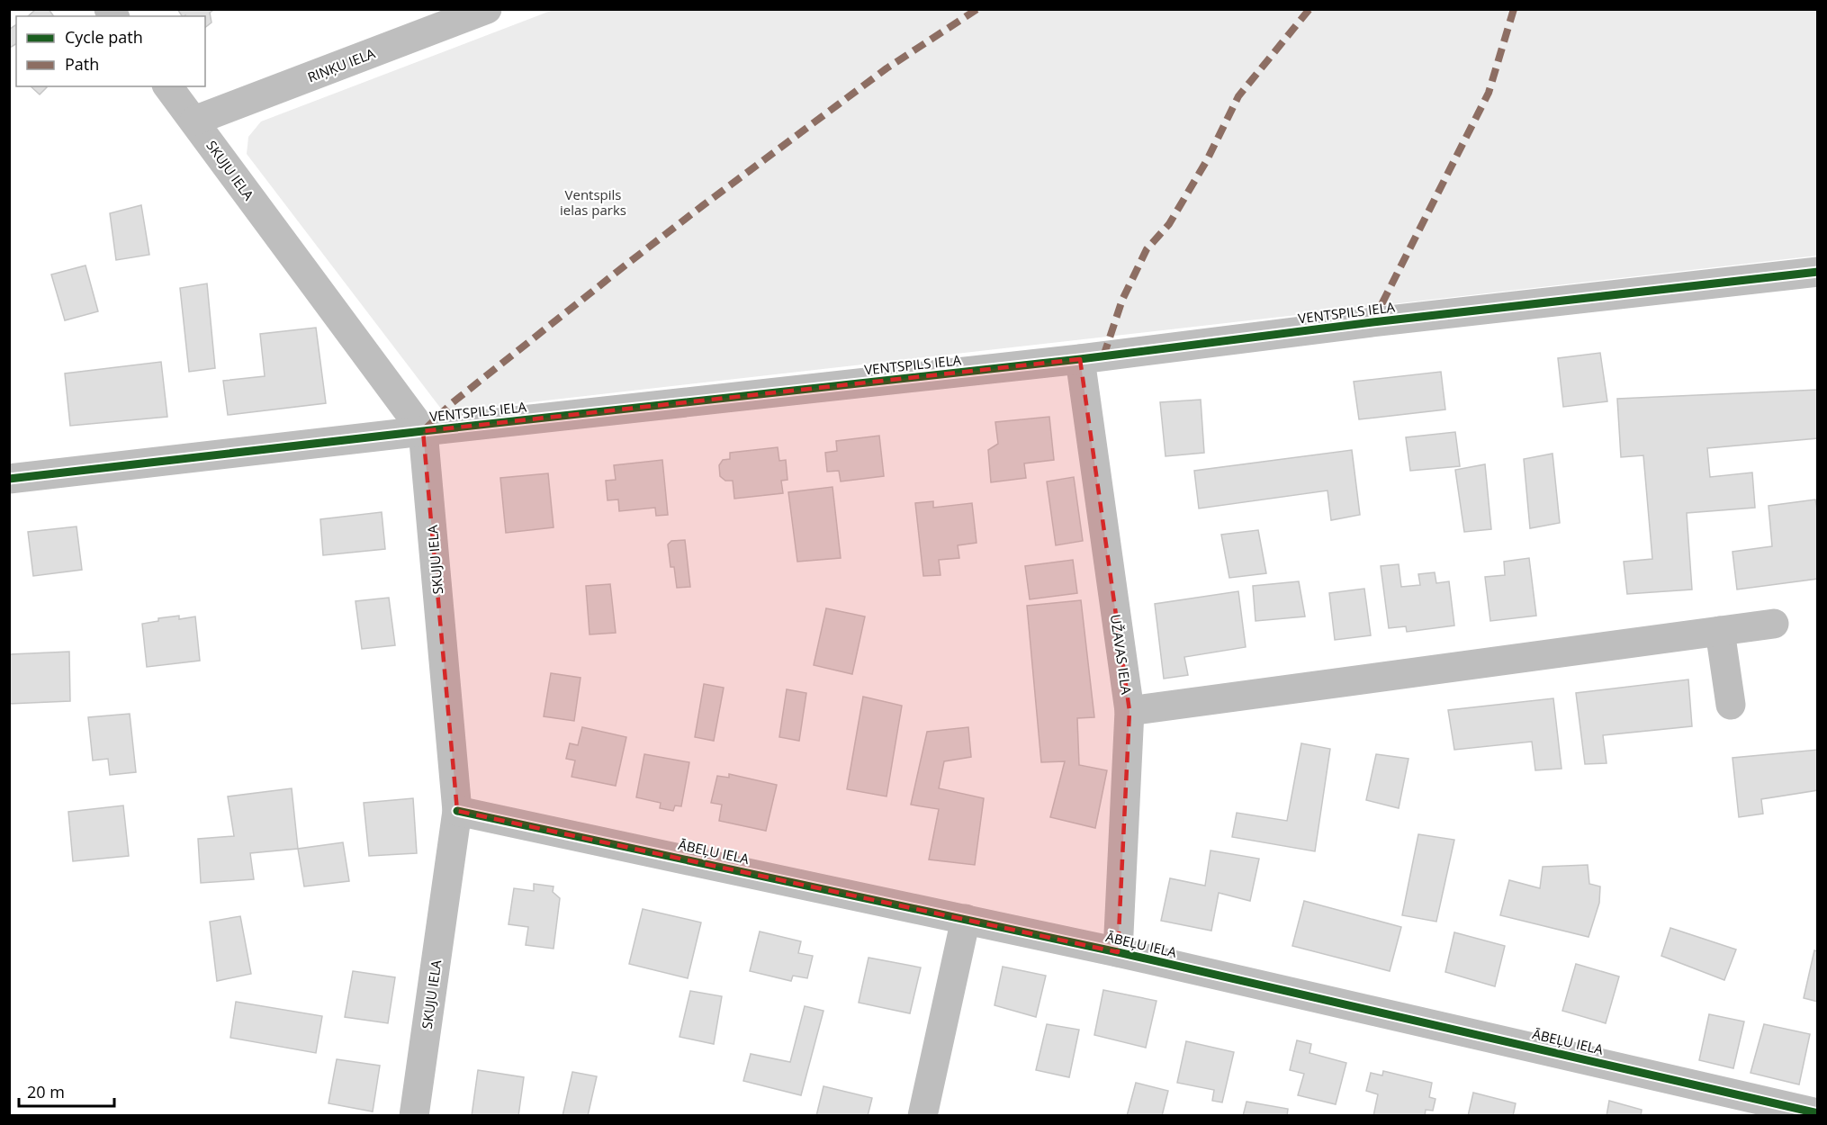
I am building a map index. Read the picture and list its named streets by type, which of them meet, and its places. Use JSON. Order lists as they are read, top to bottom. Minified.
{"streets":{"street":["RIŅĶU IELA","SKUJU IELA","VENTSPILS IELA","UŽAVAS IELA","ĀBEĻU IELA"]},"crossings":[["RIŅĶU IELA","SKUJU IELA"],["SKUJU IELA","VENTSPILS IELA"],["SKUJU IELA","ĀBEĻU IELA"],["VENTSPILS IELA","UŽAVAS IELA"],["UŽAVAS IELA","ĀBEĻU IELA"]],"parks":["Ventspils ielas parks"],"legend":["Cycle path","Path"],"scale_bar":"20 m"}
